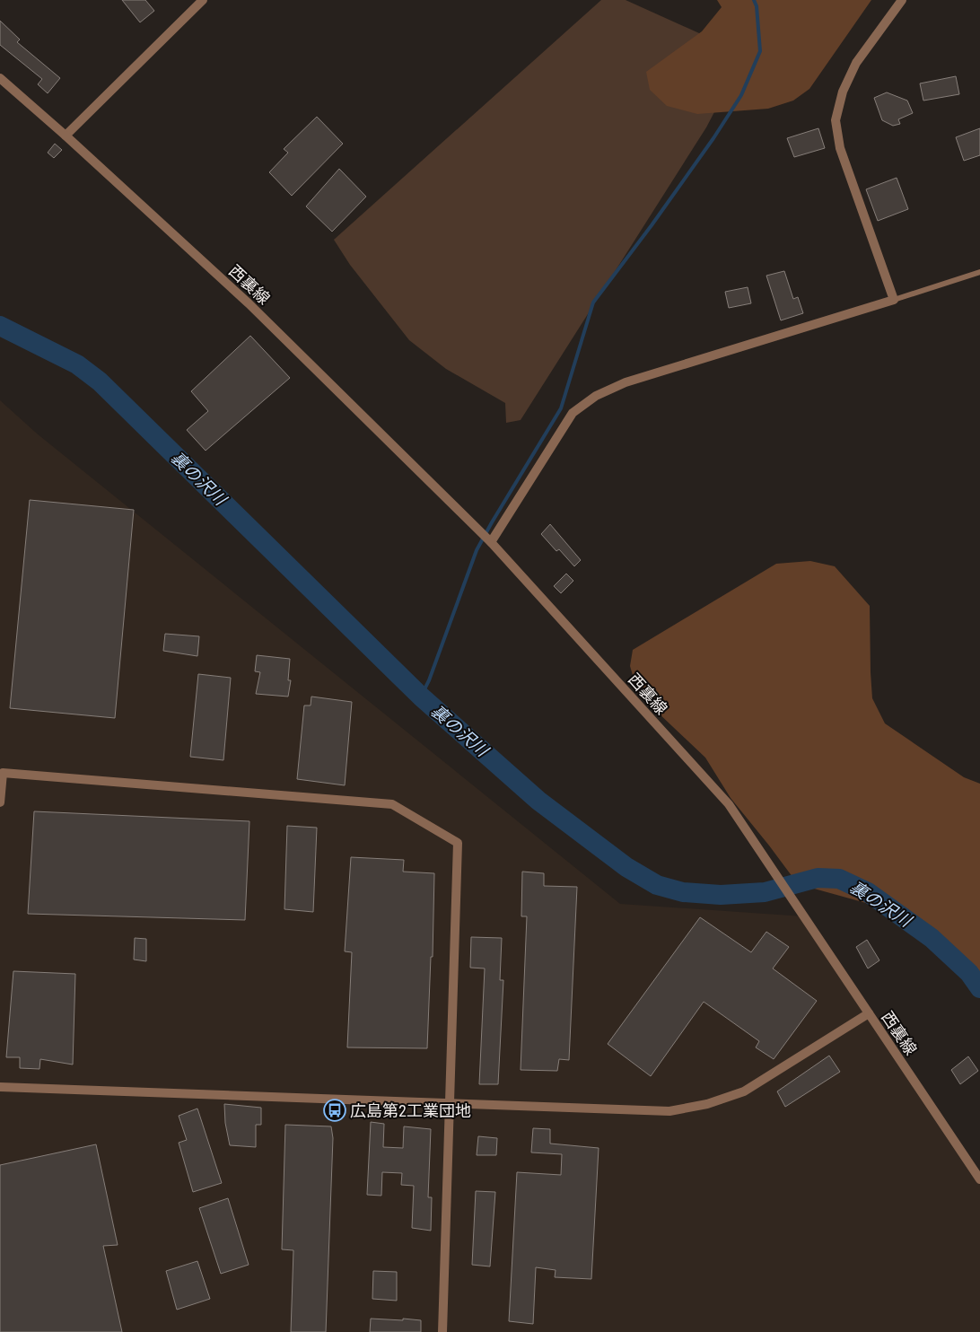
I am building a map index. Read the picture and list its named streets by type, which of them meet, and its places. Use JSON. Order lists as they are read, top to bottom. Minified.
{"streets":{"street":["西裏線"]},"water":["裏の沢川"],"places":{"bus stop":["広島第2工業団地"]}}
